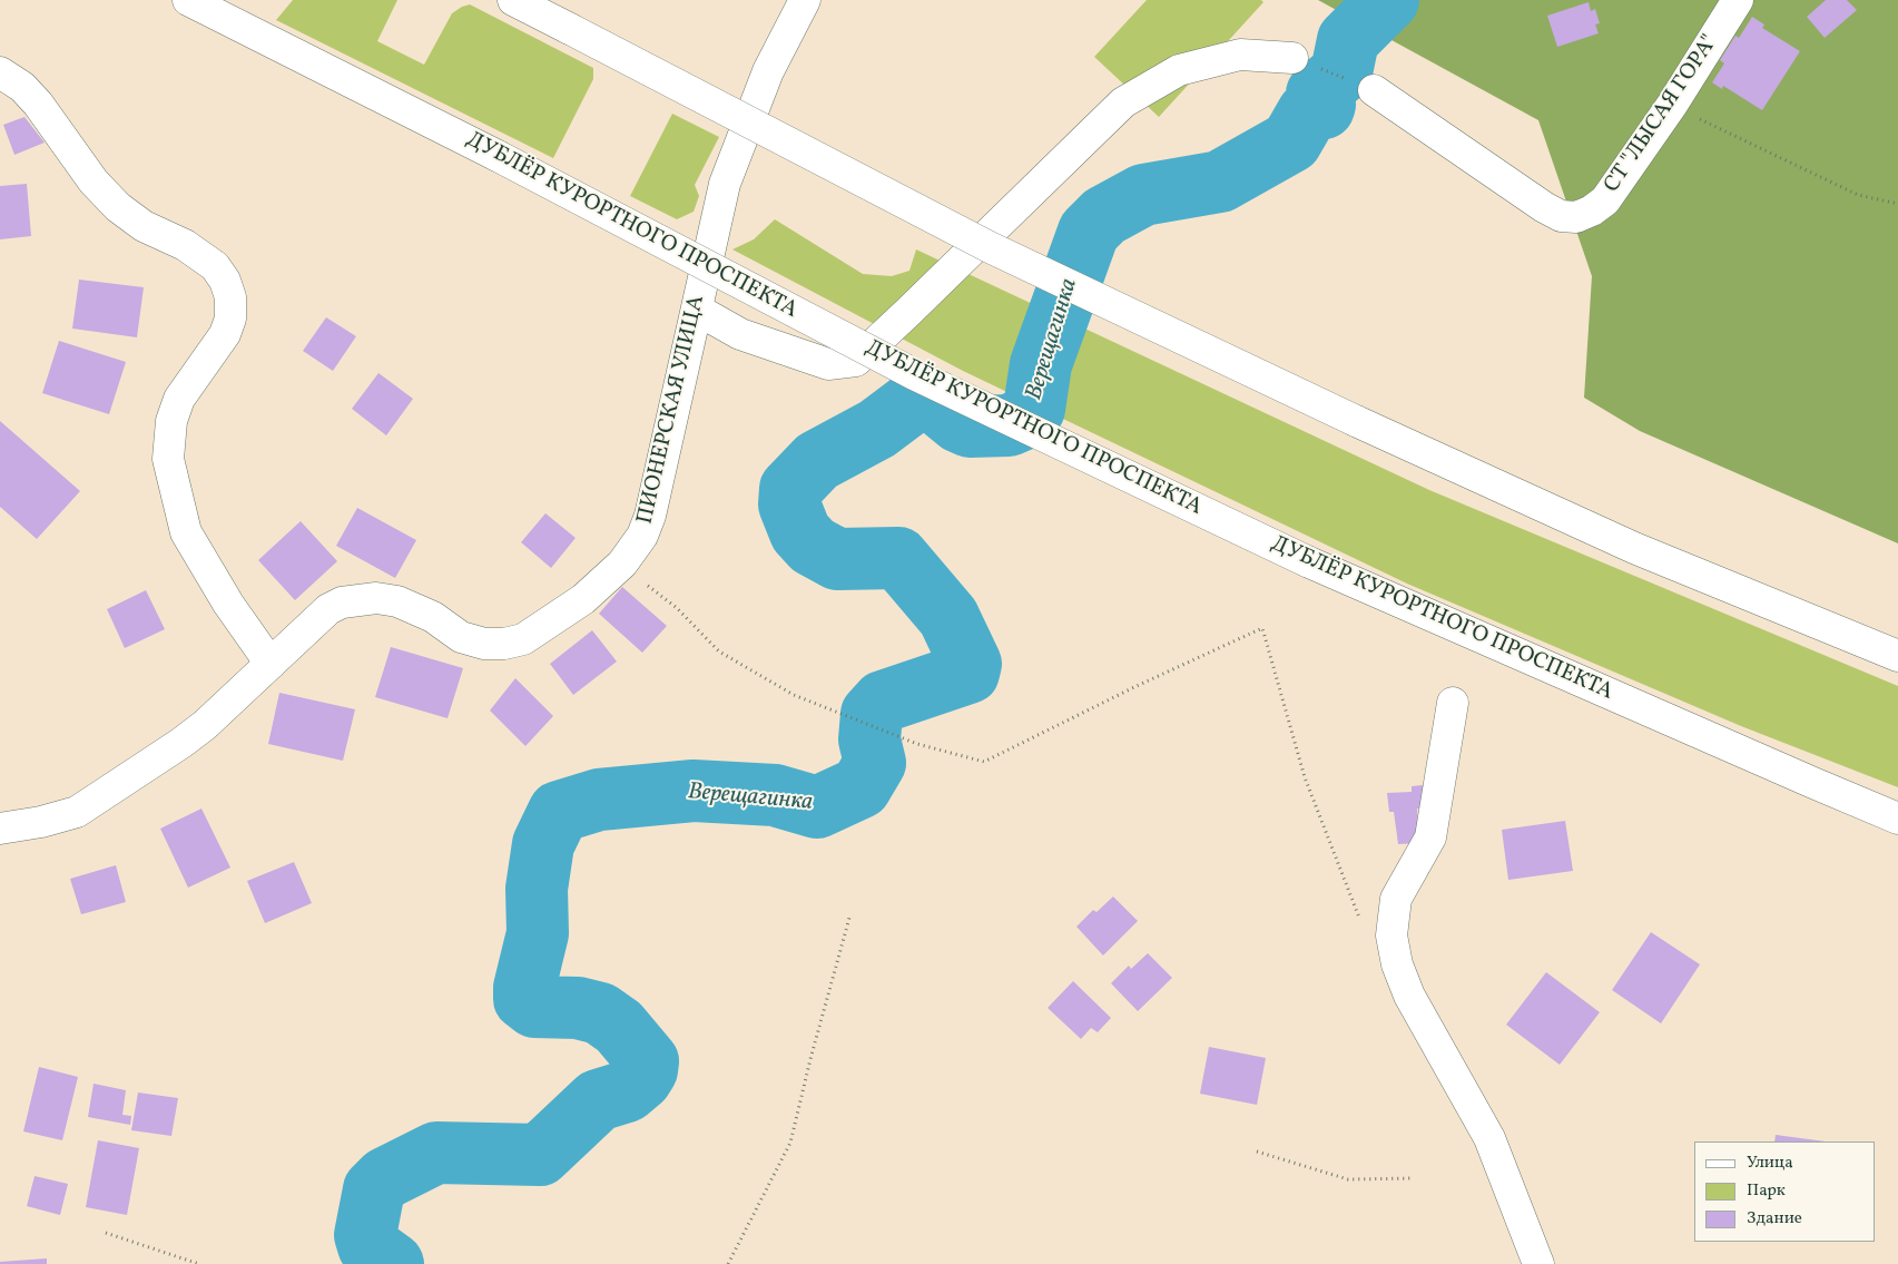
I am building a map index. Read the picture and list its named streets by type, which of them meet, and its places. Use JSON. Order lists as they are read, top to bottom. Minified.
{"streets":{"street":["СТ \"ЛЫСАЯ ГОРА\"","ДУБЛЁР КУРОРТНОГО ПРОСПЕКТА","ПИОНЕРСКАЯ УЛИЦА"]},"water":["Верещагинка"],"legend":["Улица","Парк","Здание"]}
